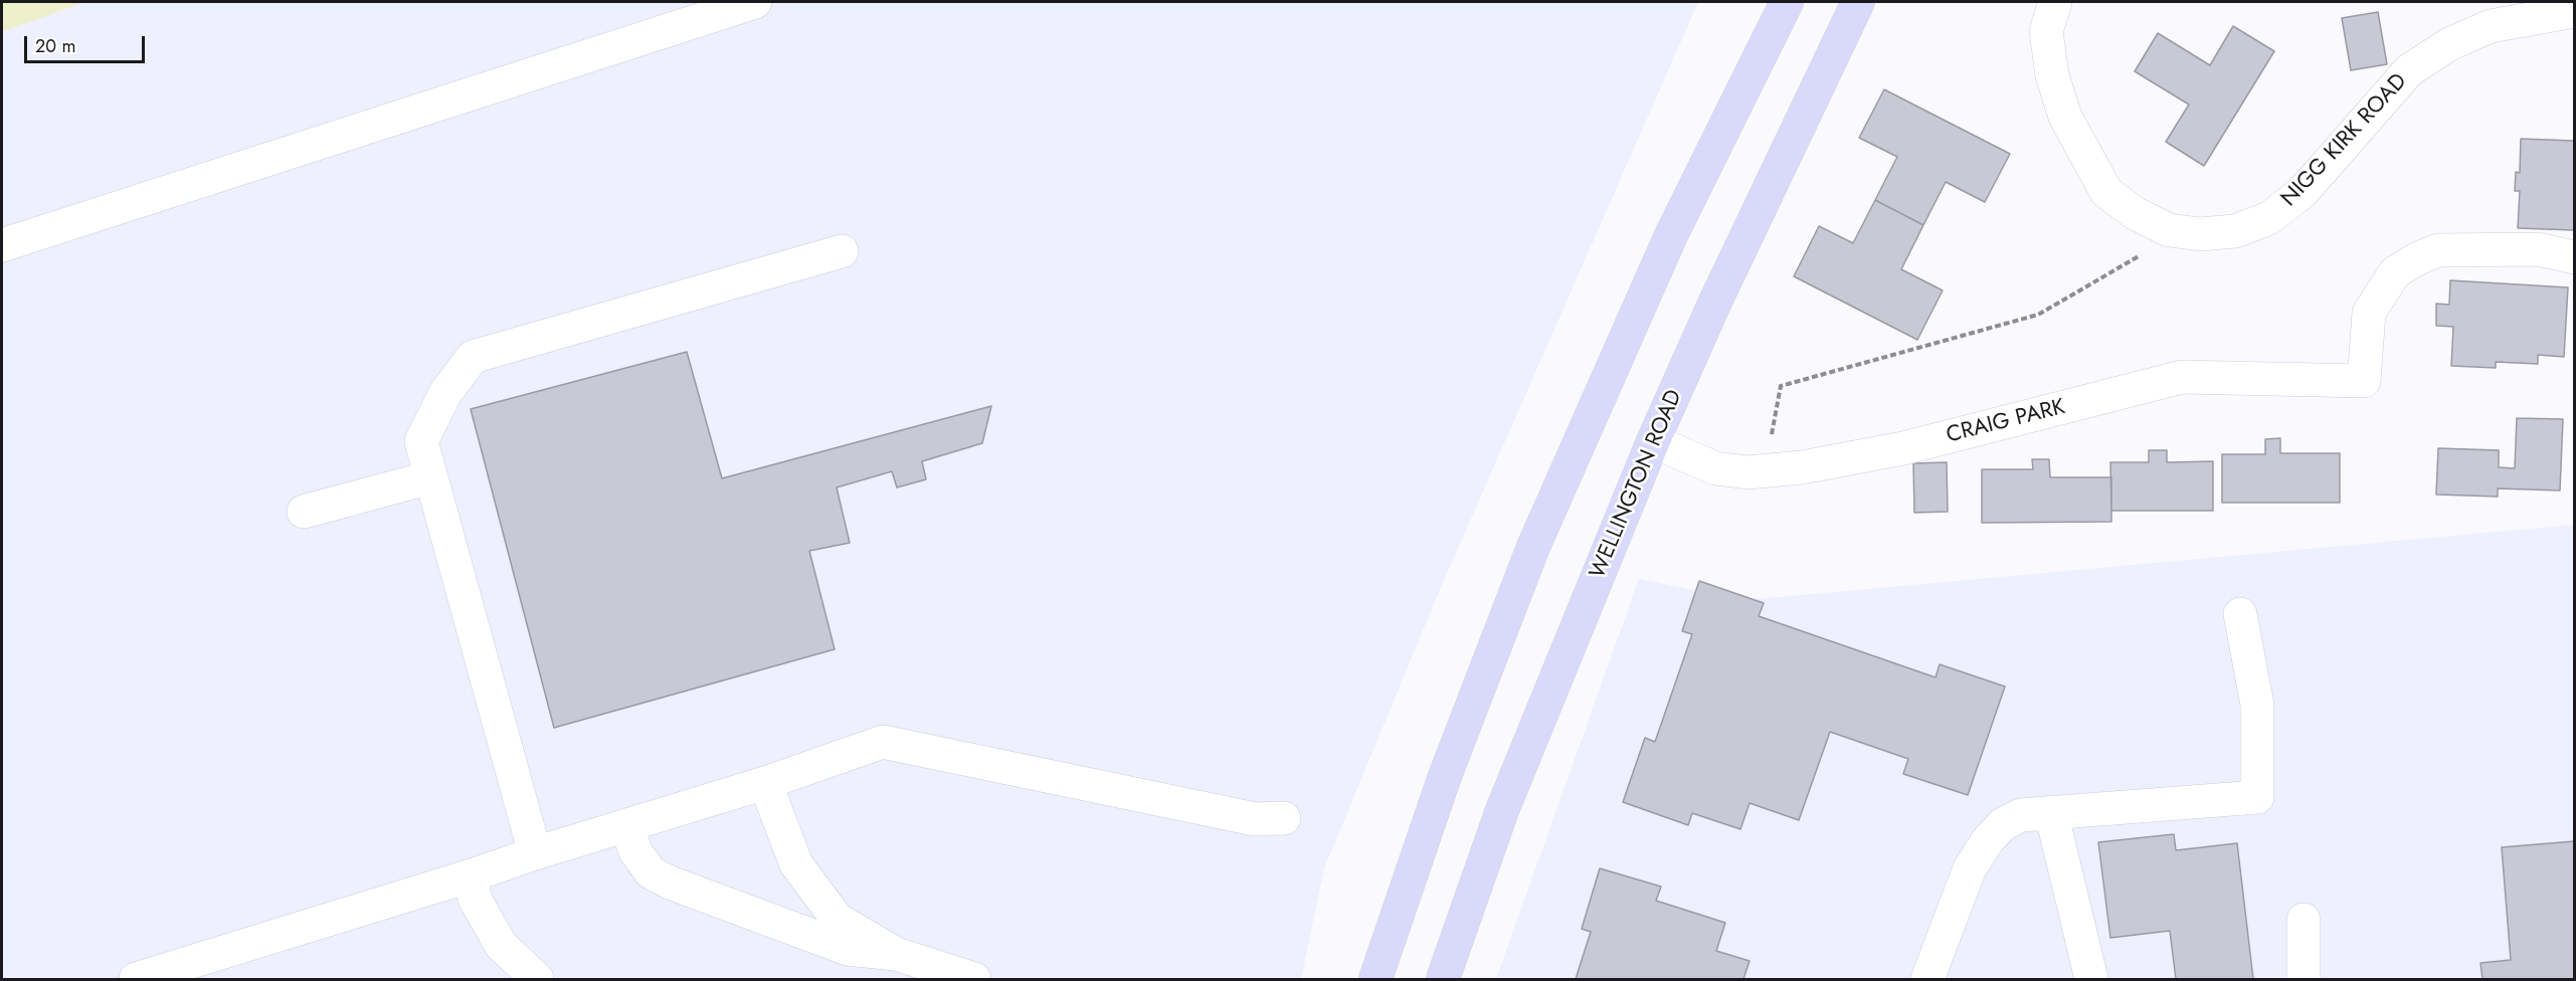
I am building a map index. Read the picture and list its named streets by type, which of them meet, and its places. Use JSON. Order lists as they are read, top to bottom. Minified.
{"streets":{"main road":["WELLINGTON ROAD"],"street":["NIGG KIRK ROAD","CRAIG PARK"]},"crossings":[["CRAIG PARK","WELLINGTON ROAD"]],"scale_bar":"20 m"}
